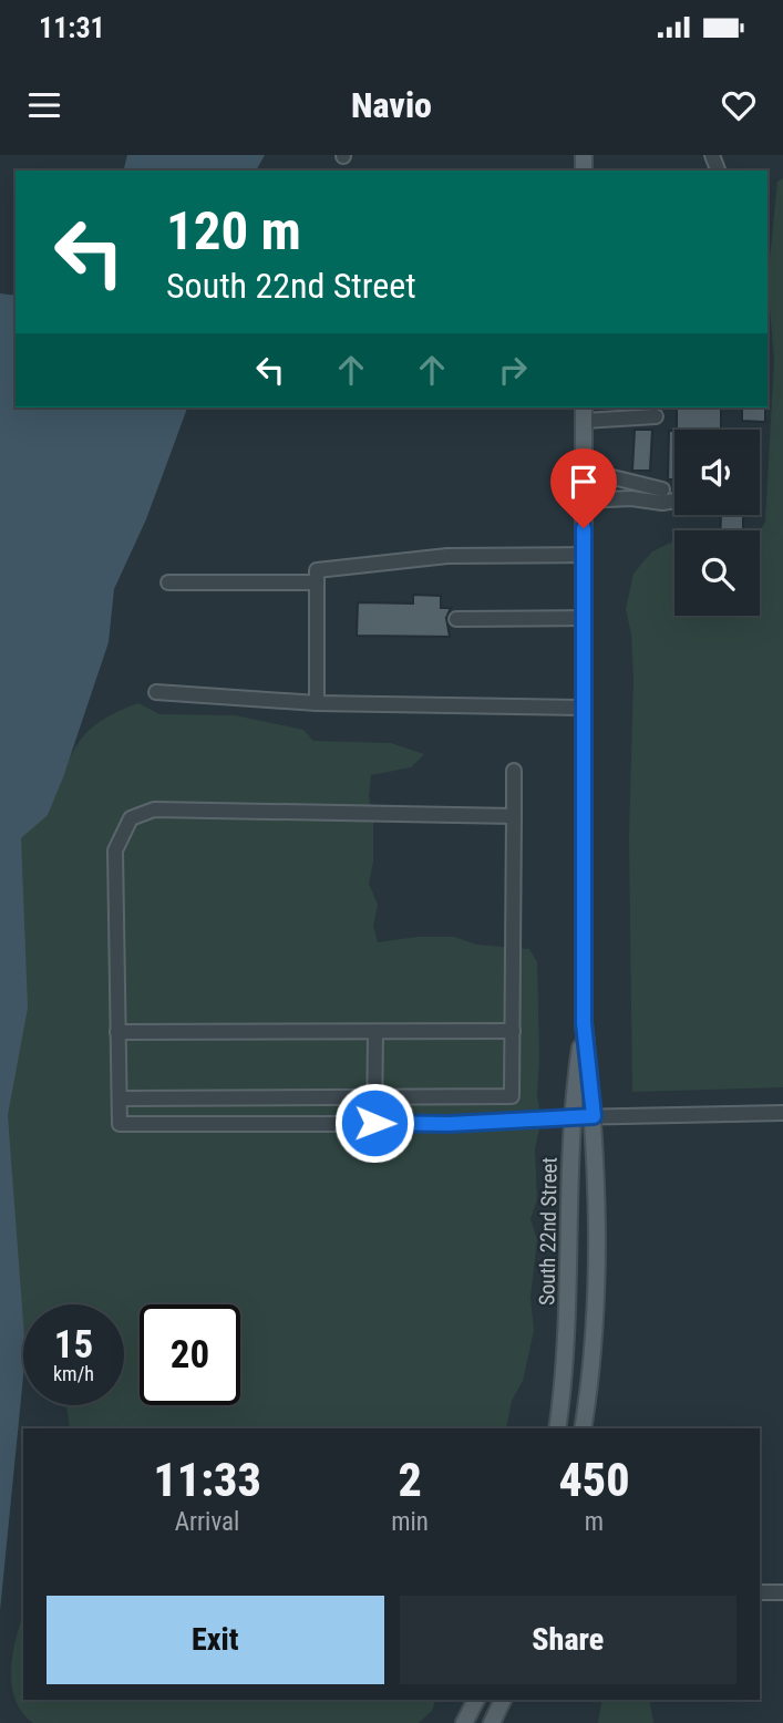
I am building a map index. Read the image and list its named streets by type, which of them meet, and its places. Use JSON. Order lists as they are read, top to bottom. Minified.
{"streets":{"main road":["South 22nd Street"]},"page":{"status":"11:31","header":"Navio","turn":["120 m","South 22nd Street"],"speed":"15 km/h","limit":"20","eta":["11:33","Arrival","2","min","450","m"],"buttons":["Exit","Share"]}}
